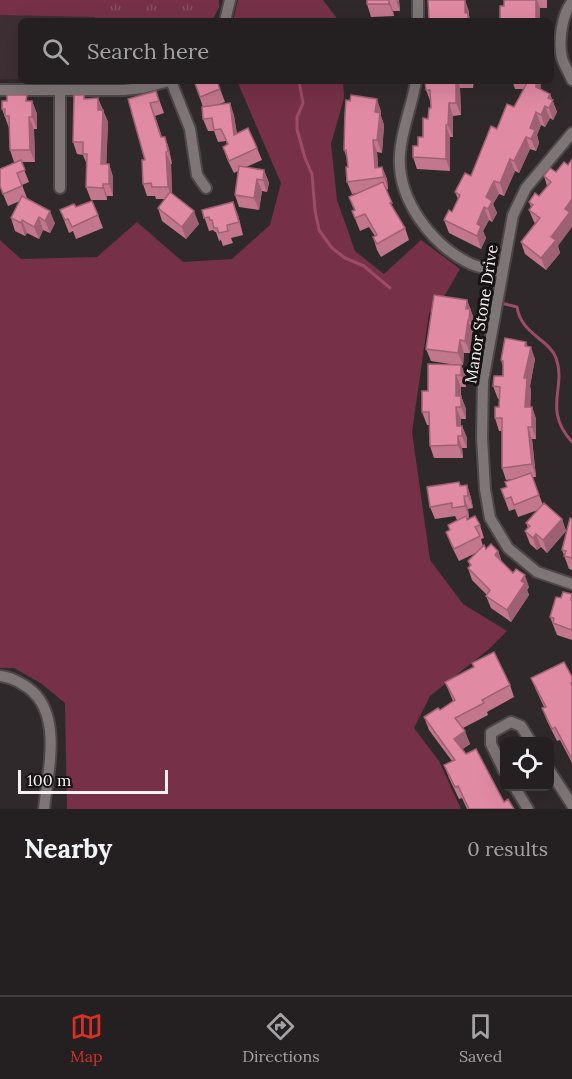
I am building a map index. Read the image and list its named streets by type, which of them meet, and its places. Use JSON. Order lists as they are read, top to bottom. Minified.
{"streets":{"street":["Manor Stone Drive"]},"scale_bar":"100 m","page":{"search":"Search here","scale":"100 m","heading":["Nearby","0 results"],"nav":["Map","Directions","Saved"]}}
